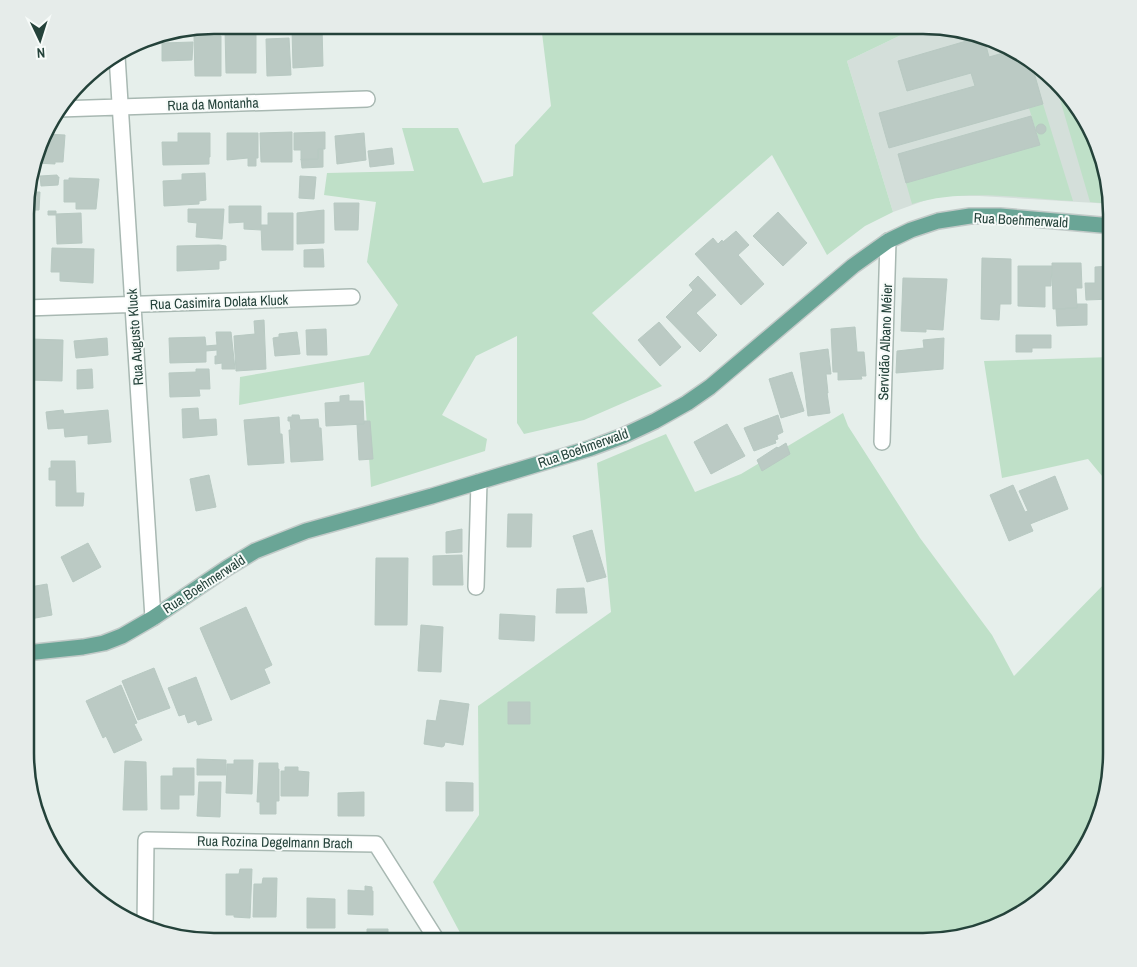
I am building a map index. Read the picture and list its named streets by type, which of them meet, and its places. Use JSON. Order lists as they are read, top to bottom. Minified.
{"streets":{"main road":["Rua Boehmerwald"],"street":["Rua da Montanha","Rua Casimira Dolata Kluck","Rua Augusto Kluck","Servidão Albano Méier","Rua Rozina Degelmann Brach"]},"crossings":[["Rua da Montanha","Rua Augusto Kluck"],["Rua Boehmerwald","Rua Augusto Kluck"],["Rua Boehmerwald","Servidão Albano Méier"],["Rua Casimira Dolata Kluck","Rua Augusto Kluck"]],"north":"bottom"}
